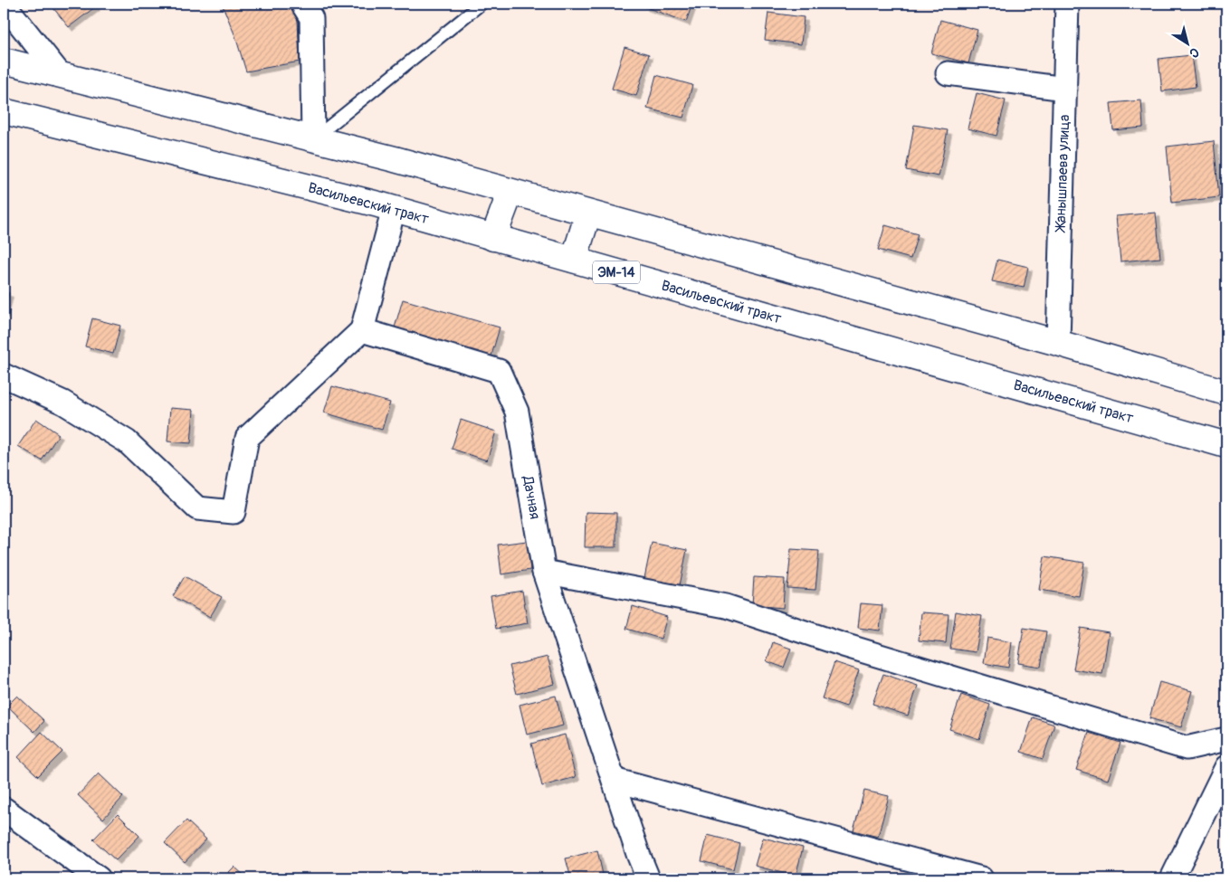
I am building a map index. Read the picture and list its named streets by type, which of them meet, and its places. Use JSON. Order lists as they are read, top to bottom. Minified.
{"streets":{"main road":["Васильевский тракт","ЭМ-14"],"street":["Жанышпаева улица","Дачная"]},"north":"bottom right"}
